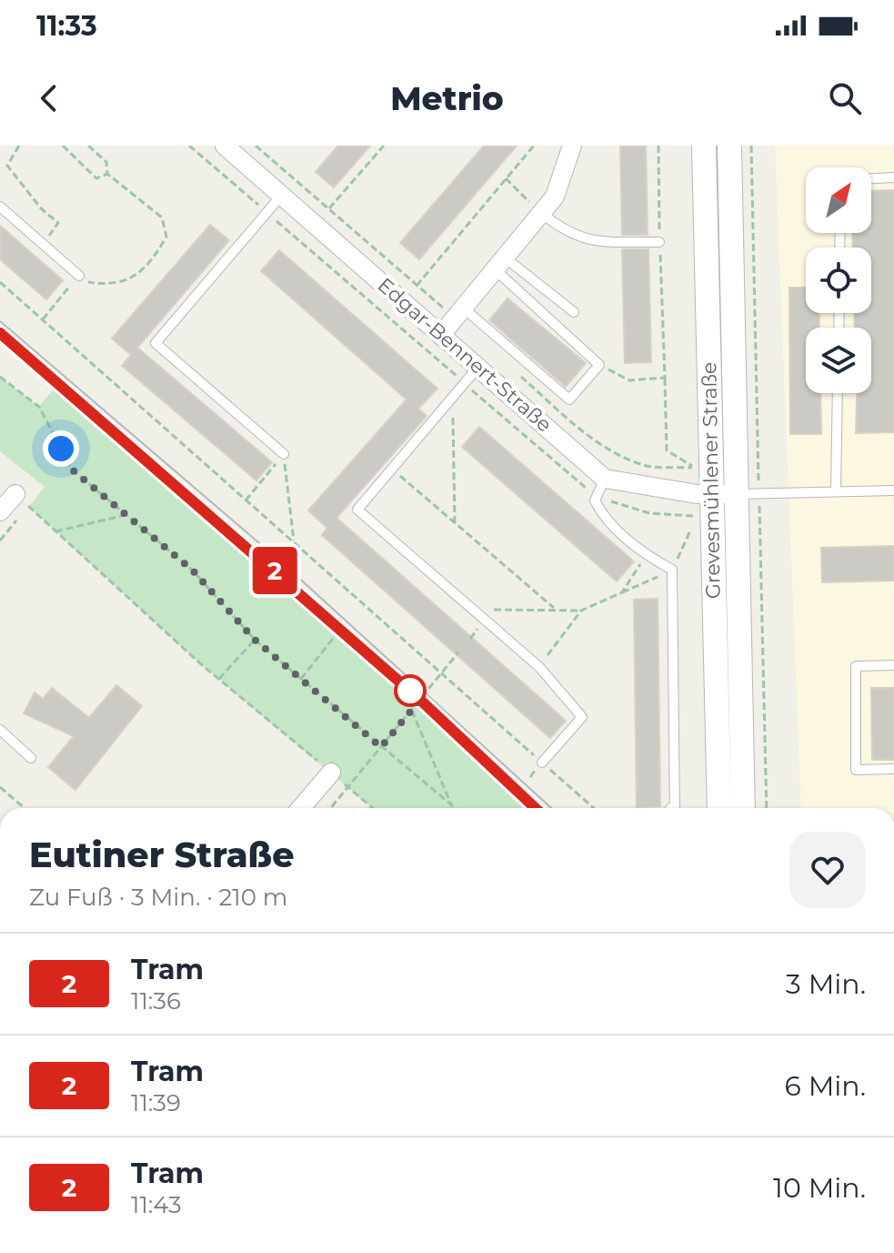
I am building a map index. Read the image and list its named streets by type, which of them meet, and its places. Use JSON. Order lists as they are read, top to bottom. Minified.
{"streets":{"street":["Edgar-Bennert-Straße","Grevesmühlener Straße"]},"lines":["tram line 2"],"north":"top right","page":{"status":"11:33","header":"Metrio","on_map":"2","heading":["Eutiner Straße","Zu Fuß · 3 Min. · 210 m"],"list":[{"mark":"2","name":"Tram","note":"11:36","value":"3 Min."},{"mark":"2","name":"Tram","note":"11:39","value":"6 Min."},{"mark":"2","name":"Tram","note":"11:43","value":"10 Min."}]}}
